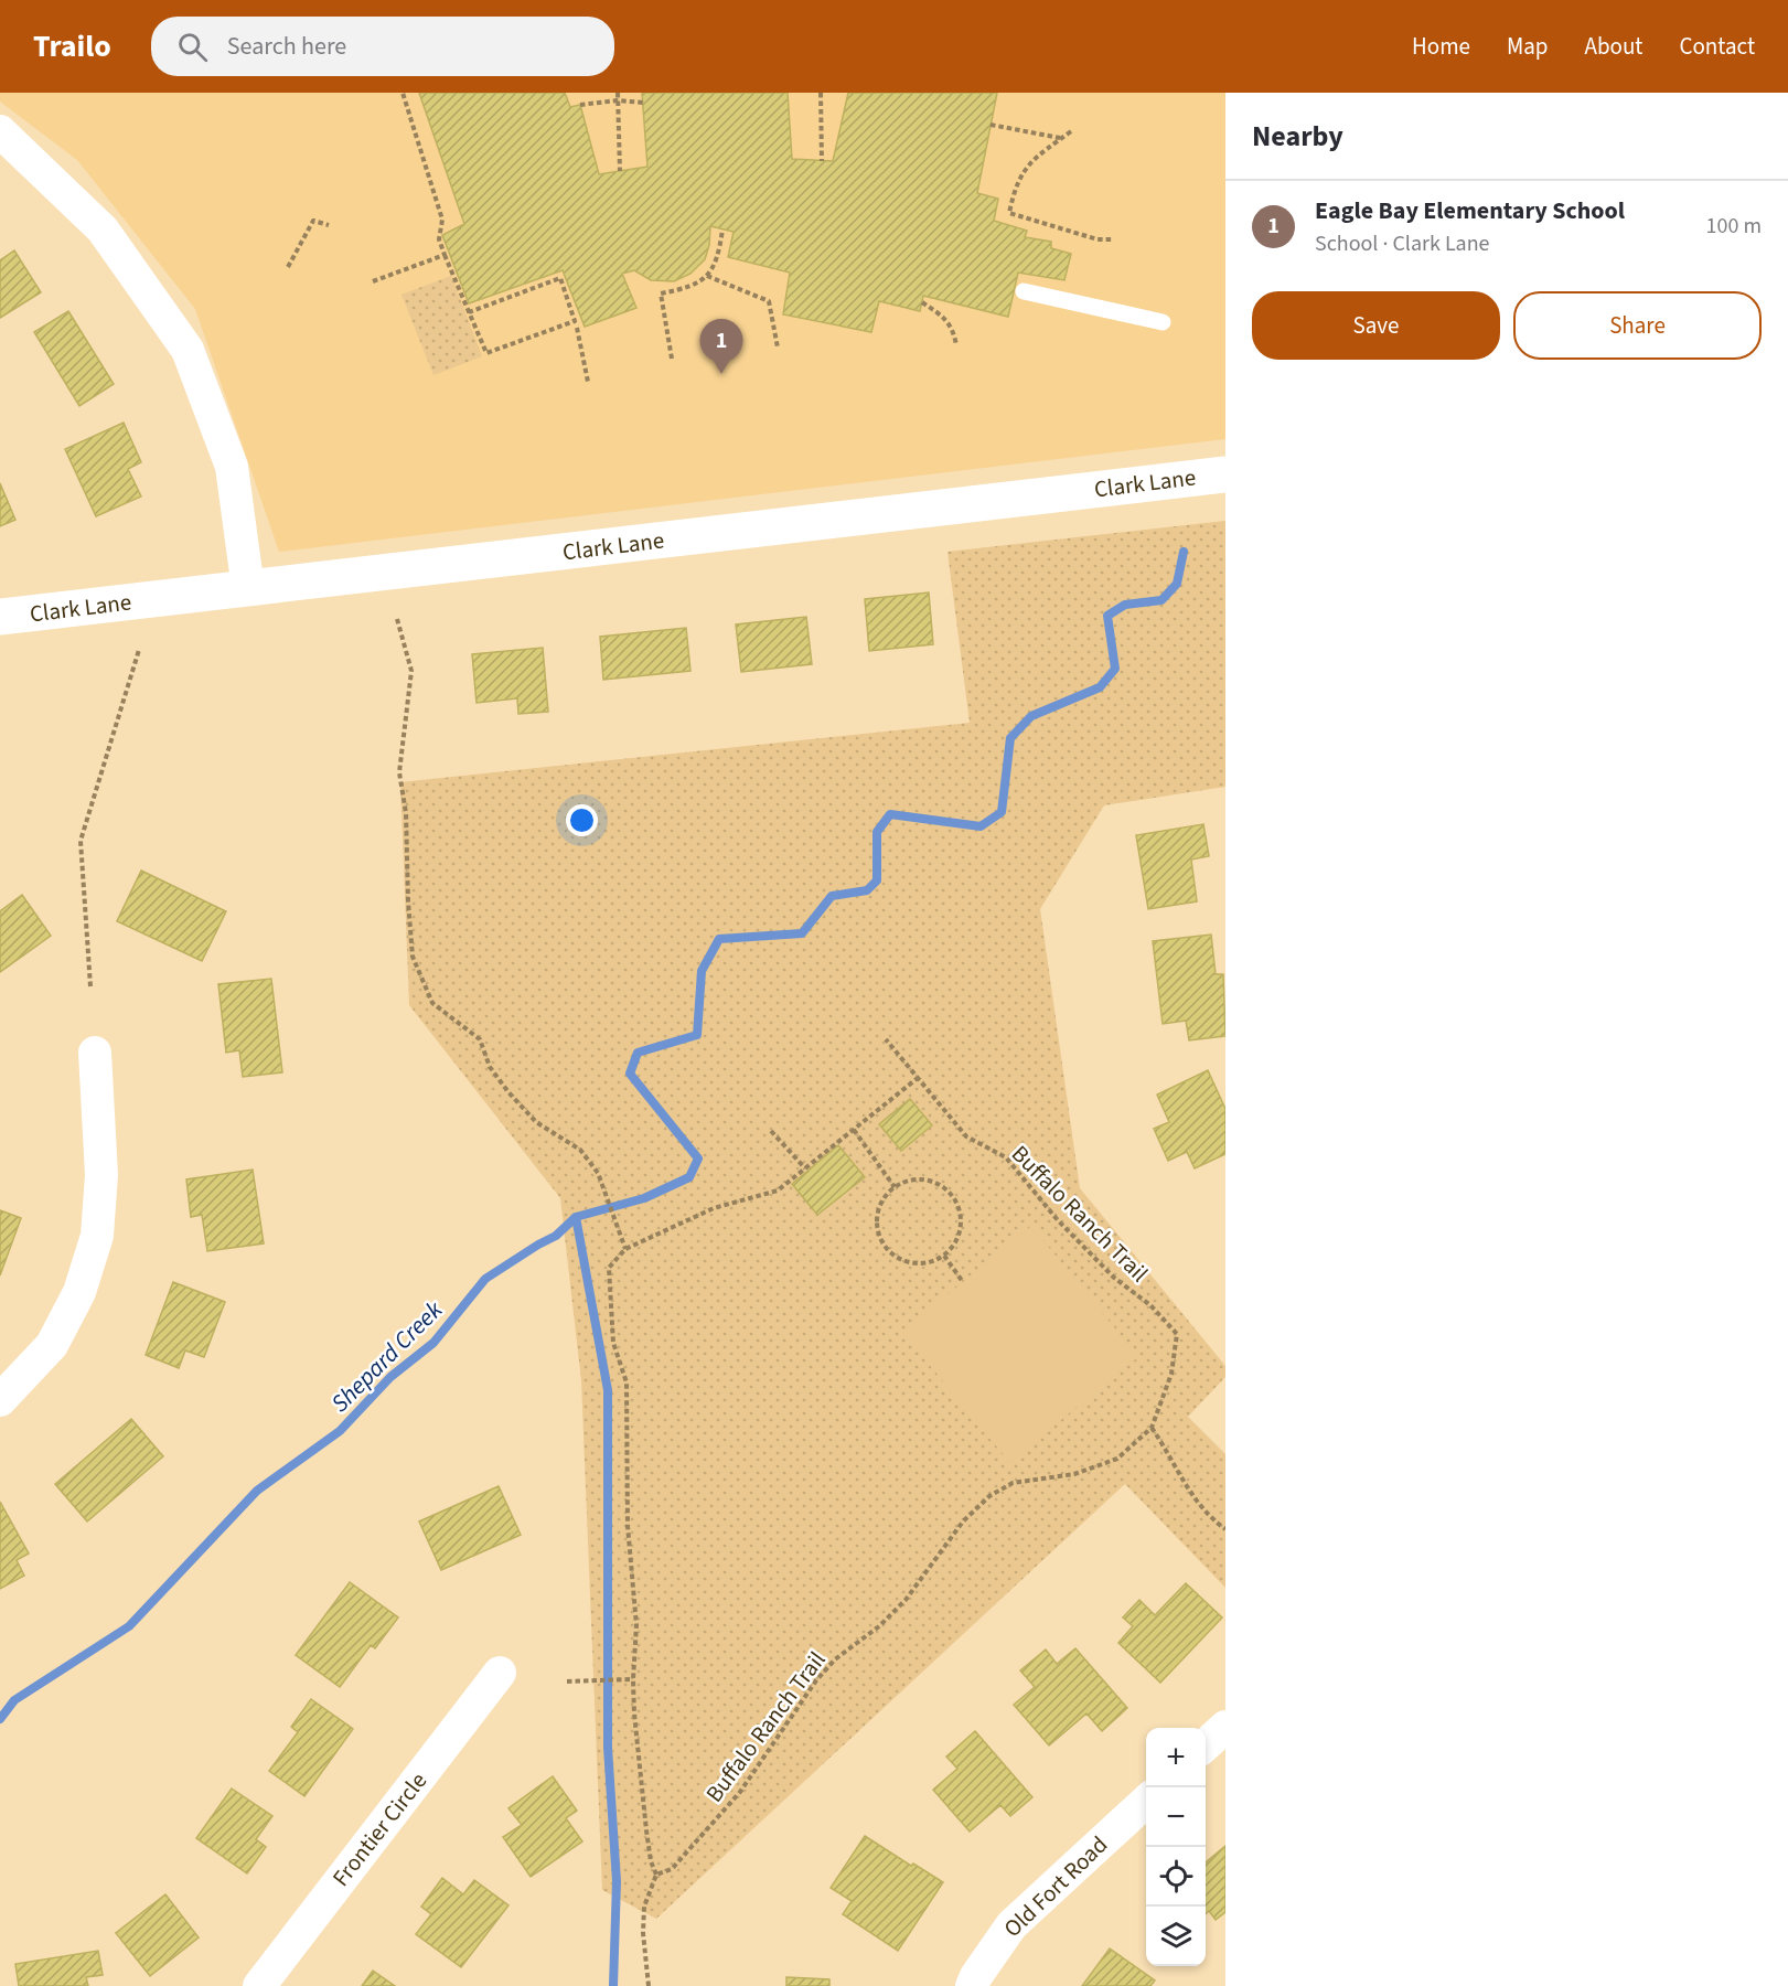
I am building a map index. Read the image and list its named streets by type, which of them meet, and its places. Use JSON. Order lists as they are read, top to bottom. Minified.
{"streets":{"street":["Clark Lane","Frontier Circle","Old Fort Road"],"path":["Buffalo Ranch Trail"]},"water":["Shepard Creek"],"page":{"header":"Trailo","search":"Search here","nav":["Home","Map","About","Contact"],"heading":"Nearby","list":[{"mark":"1","name":"Eagle Bay Elementary School","note":"School · Clark Lane","value":"100 m"}],"buttons":["Save","Share"],"pins":"1","map_buttons":["+","−"]}}
